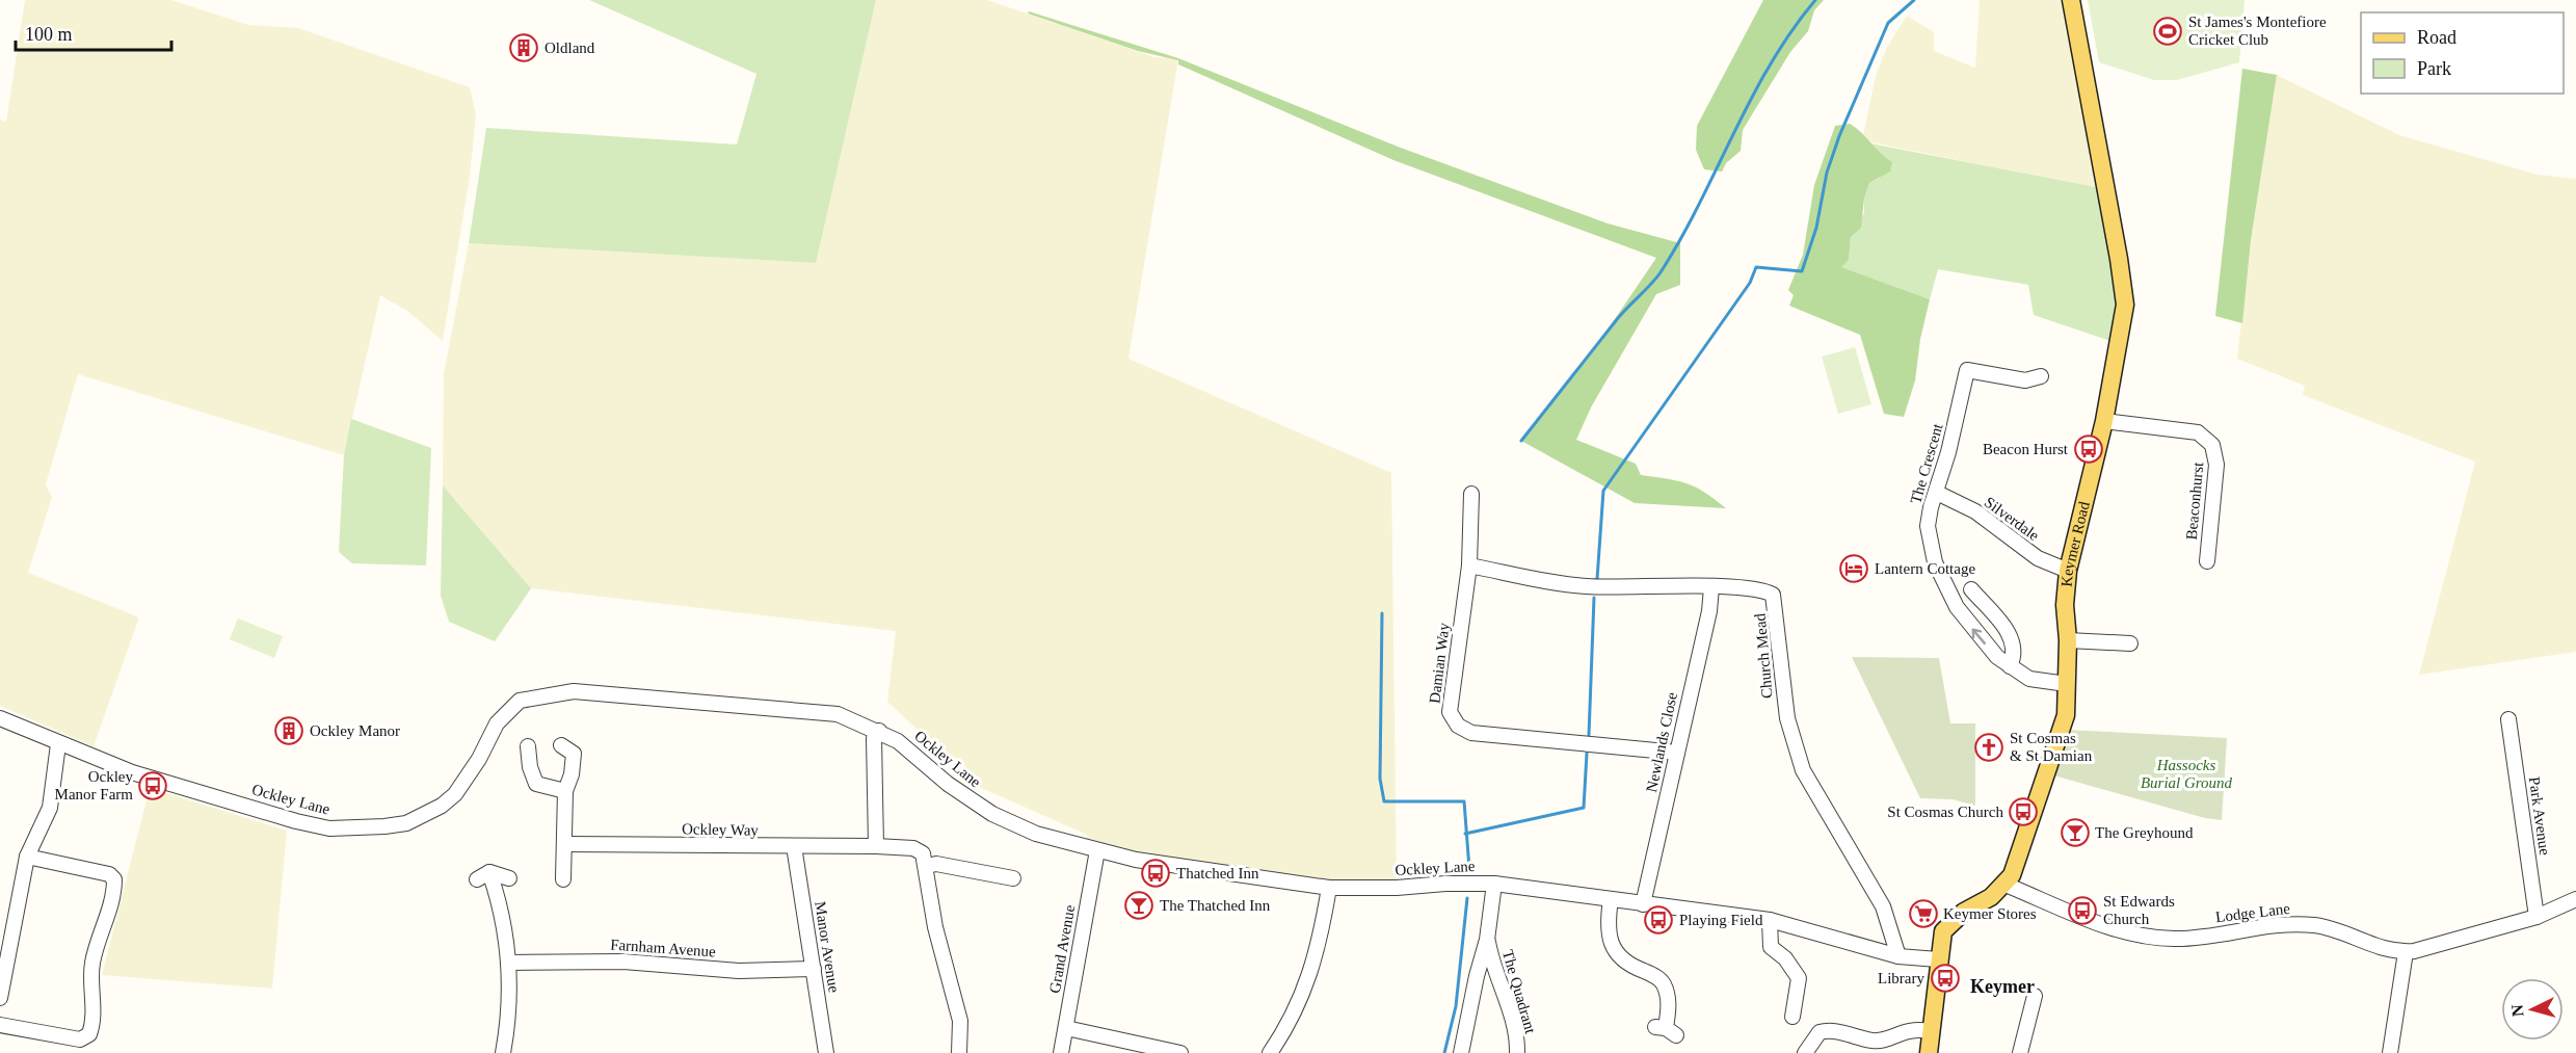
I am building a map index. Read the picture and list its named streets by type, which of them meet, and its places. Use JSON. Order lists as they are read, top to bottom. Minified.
{"streets":{"main road":["Keymer Road"],"street":["The Crescent","Beaconhurst","Silverdale","Church Mead","Damian Way","Newlands Close","Ockley Lane","Park Avenue","Ockley Way","Lodge Lane","Manor Avenue","Farnham Avenue","Grand Avenue","The Quadrant"]},"crossings":[["The Crescent","Silverdale"],["The Crescent","Keymer Road"],["Beaconhurst","Keymer Road"],["Silverdale","Keymer Road"],["Keymer Road","Ockley Lane"],["Keymer Road","Lodge Lane"],["Church Mead","Damian Way"],["Church Mead","Newlands Close"],["Church Mead","Ockley Lane"],["Damian Way","Newlands Close"],["Newlands Close","Ockley Lane"],["Ockley Lane","Grand Avenue"],["Ockley Lane","The Quadrant"],["Park Avenue","Lodge Lane"],["Ockley Way","Manor Avenue"],["Manor Avenue","Farnham Avenue"]],"districts":["Keymer"],"parks":["Hassocks Burial Ground"],"places":{"sports":["St James's Montefiore Cricket Club"],"building":["Oldland","Ockley Manor"],"bus stop":["Beacon Hurst","Ockley Manor Farm","St Cosmas Church","Thatched Inn","St Edwards Church","Playing Field","Library"],"hotel":["Lantern Cottage"],"church":["St Cosmas & St Damian"],"bar":["The Greyhound","The Thatched Inn"],"supermarket":["Keymer Stores"]},"legend":["Road","Park"],"scale_bar":"100 m","north":"left"}
